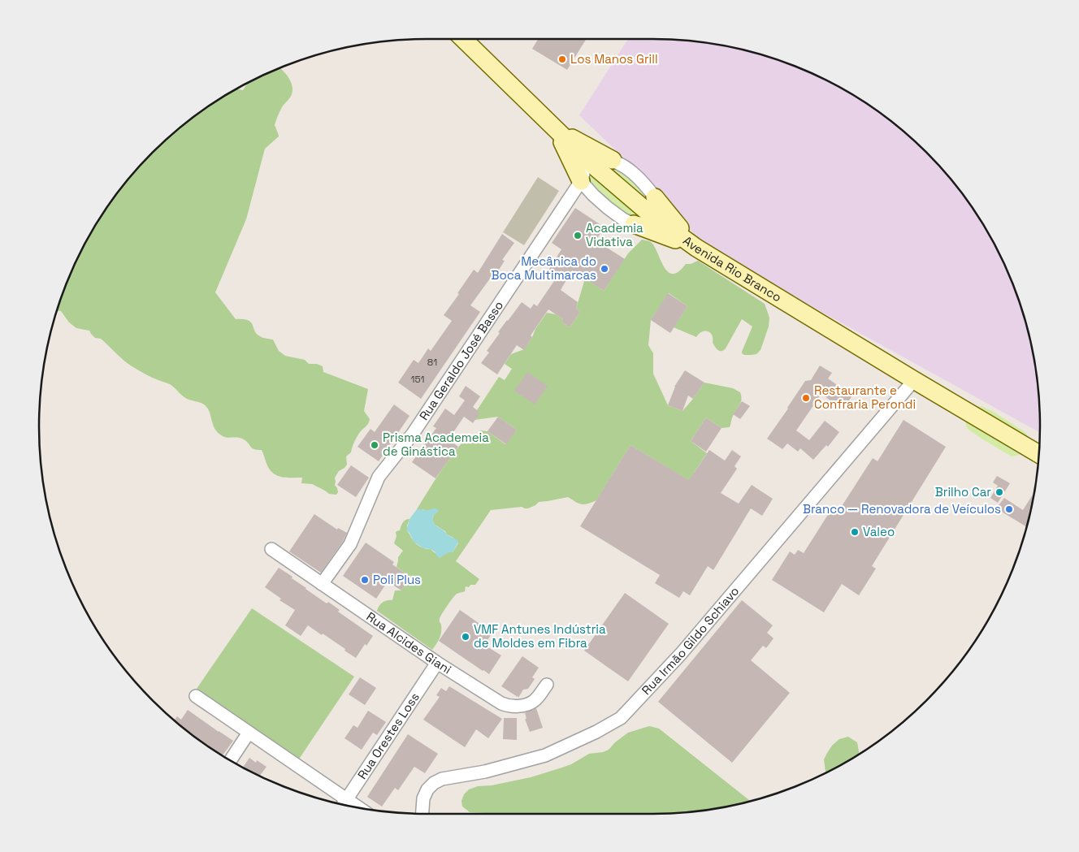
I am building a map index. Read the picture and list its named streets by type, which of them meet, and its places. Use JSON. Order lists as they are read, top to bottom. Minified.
{"streets":{"main road":["Avenida Rio Branco"],"street":["Rua Geraldo José Basso","Rua Irmão Gildo Schiavo","Rua Alcides Giani","Rua Orestes Loss"]},"crossings":[["Avenida Rio Branco","Rua Geraldo José Basso"],["Avenida Rio Branco","Rua Irmão Gildo Schiavo"],["Rua Geraldo José Basso","Rua Alcides Giani"],["Rua Alcides Giani","Rua Orestes Loss"]],"places":["Los Manos Grill","Academia Vidativa","Mecânica do Boca Multimarcas","Restaurante e Confraria Perondi","Prisma Academeia de Ginástica","Brilho Car","Branco — Renovadora de Veículos","Valeo","Poli Plus","VMF Antunes Indústria de Moldes em Fibra"],"house_numbers":["81","151"]}
